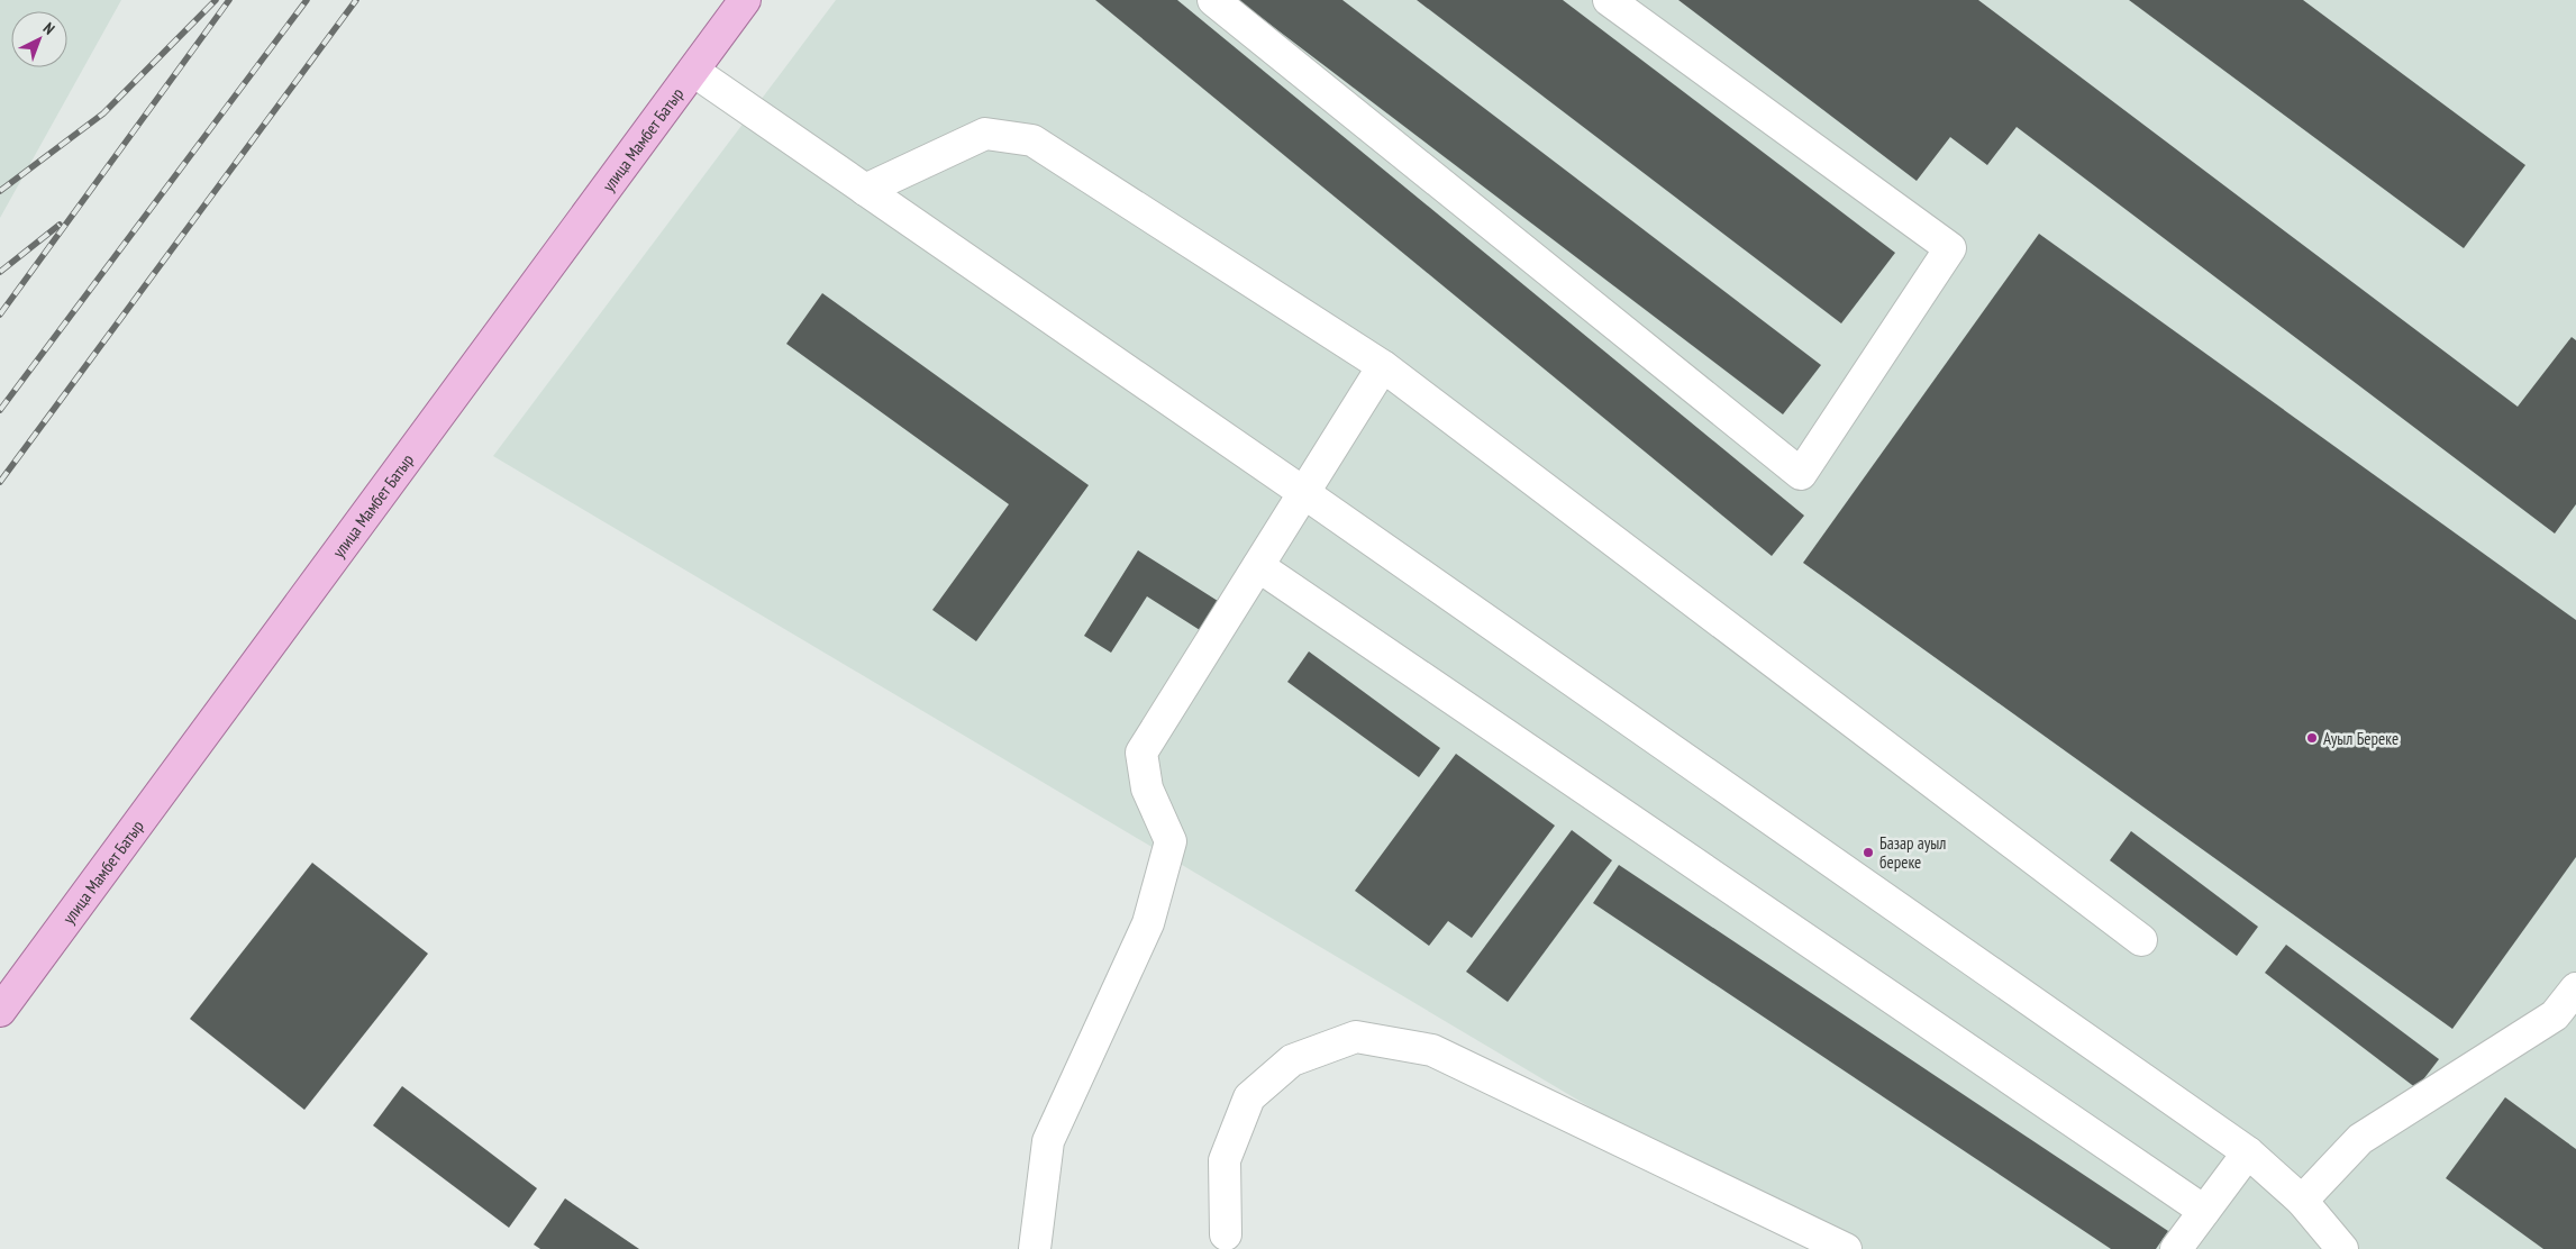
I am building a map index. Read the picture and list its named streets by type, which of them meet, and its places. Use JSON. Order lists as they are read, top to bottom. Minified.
{"streets":{"main road":["улица Мамбет Батыр"]},"places":["Ауыл Береке","Базар ауыл береке"],"north":"top right"}
